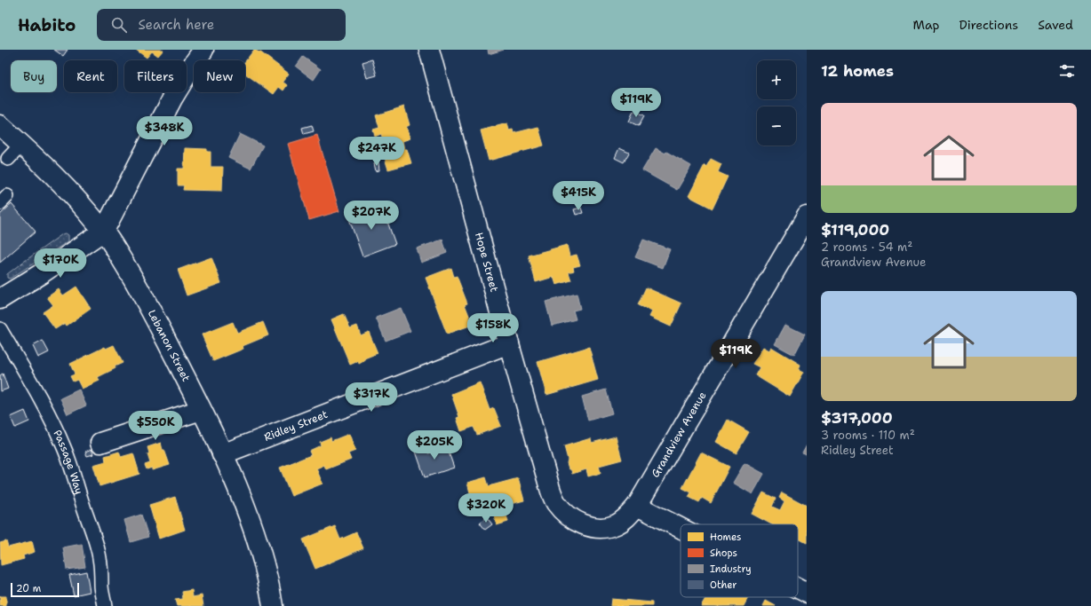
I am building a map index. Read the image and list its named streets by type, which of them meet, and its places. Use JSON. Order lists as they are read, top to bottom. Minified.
{"streets":{"main road":["Hope Street","Lebanon Street","Ridley Street","Grandview Avenue"],"lane":["Passage Way"]},"crossings":[["Hope Street","Ridley Street"],["Hope Street","Grandview Avenue"],["Lebanon Street","Ridley Street"]],"legend":["Homes","Shops","Industry","Other"],"scale_bar":"20 m","page":{"header":"Habito","search":"Search here","nav":["Map","Directions","Saved"],"heading":"12 homes","map_buttons":["+","−"],"chip":["Buy","Rent","Filters","New"],"price":["$119K","$348K","$247K","$415K","$207K","$170K","$158K","$119K","$317K","$550K","$205K","$320K"],"list":[{"name":"$119,000","note":"2 rooms · 54 m² · Grandview Avenue"},{"name":"$317,000","note":"3 rooms · 110 m² · Ridley Street"}],"scale":"20 m"}}
